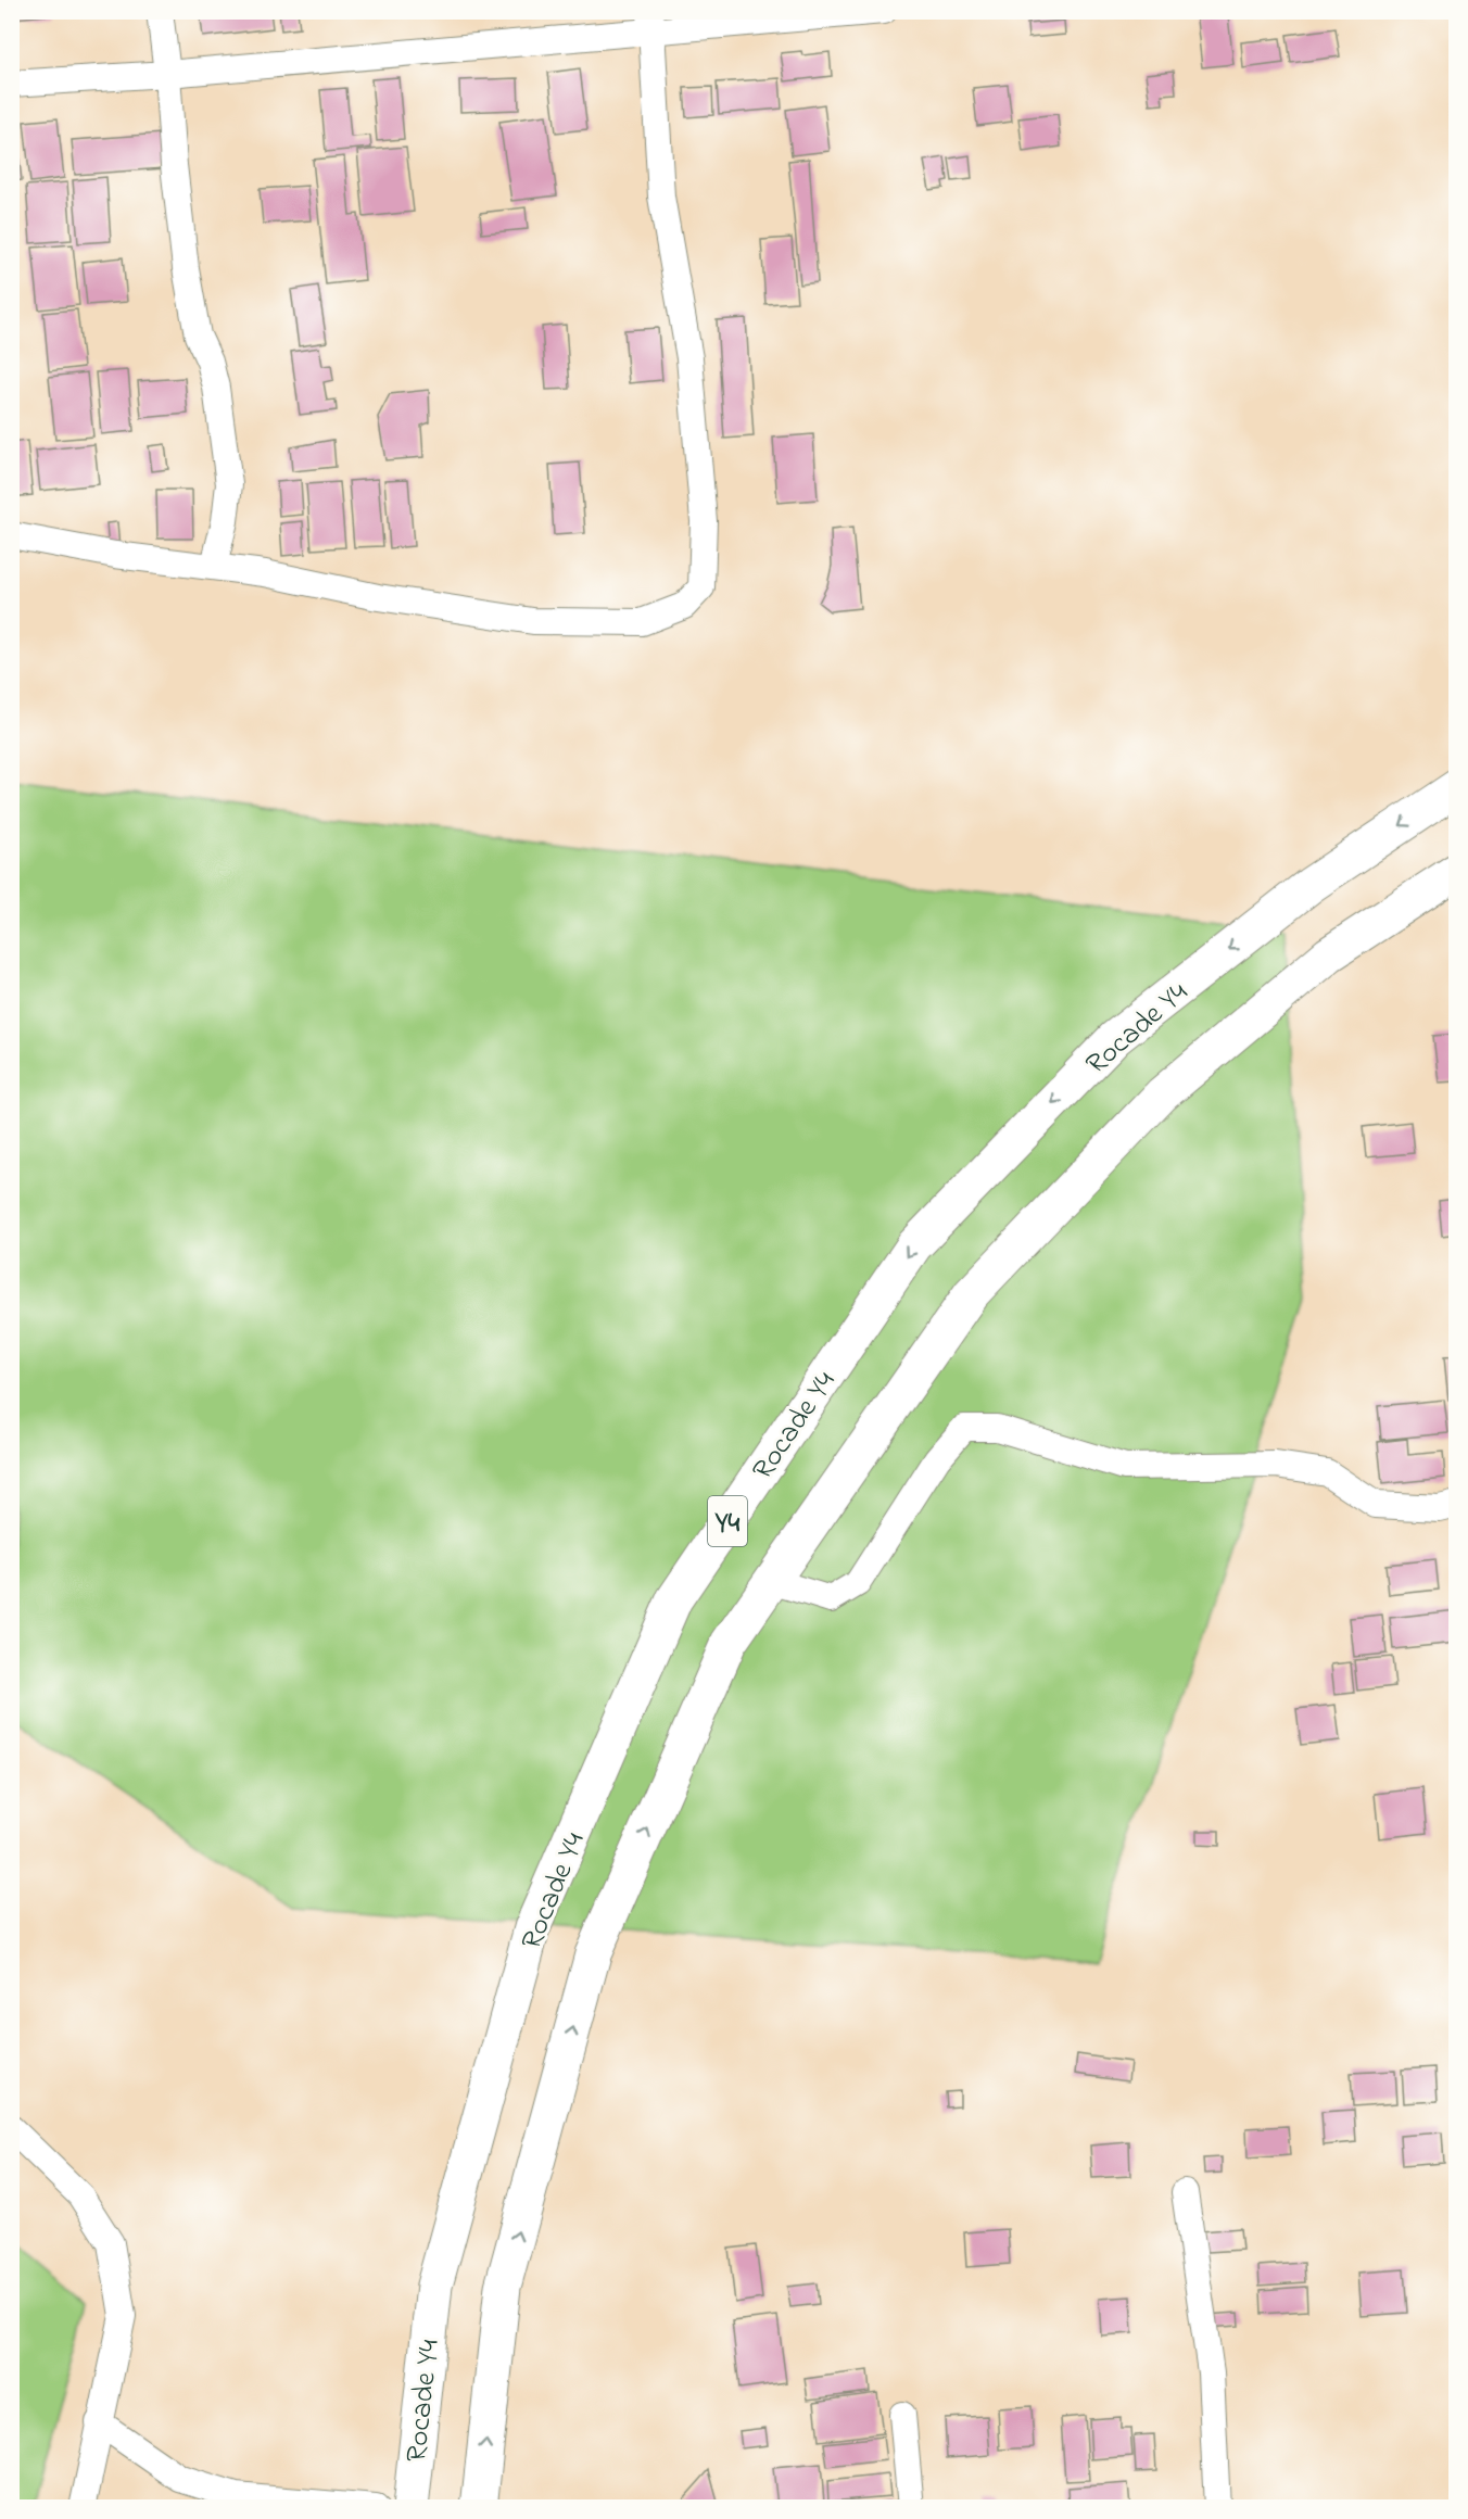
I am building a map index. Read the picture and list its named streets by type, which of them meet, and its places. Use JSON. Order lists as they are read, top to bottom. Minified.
{"streets":{"highway":["Rocade Y4","Y4"]}}
